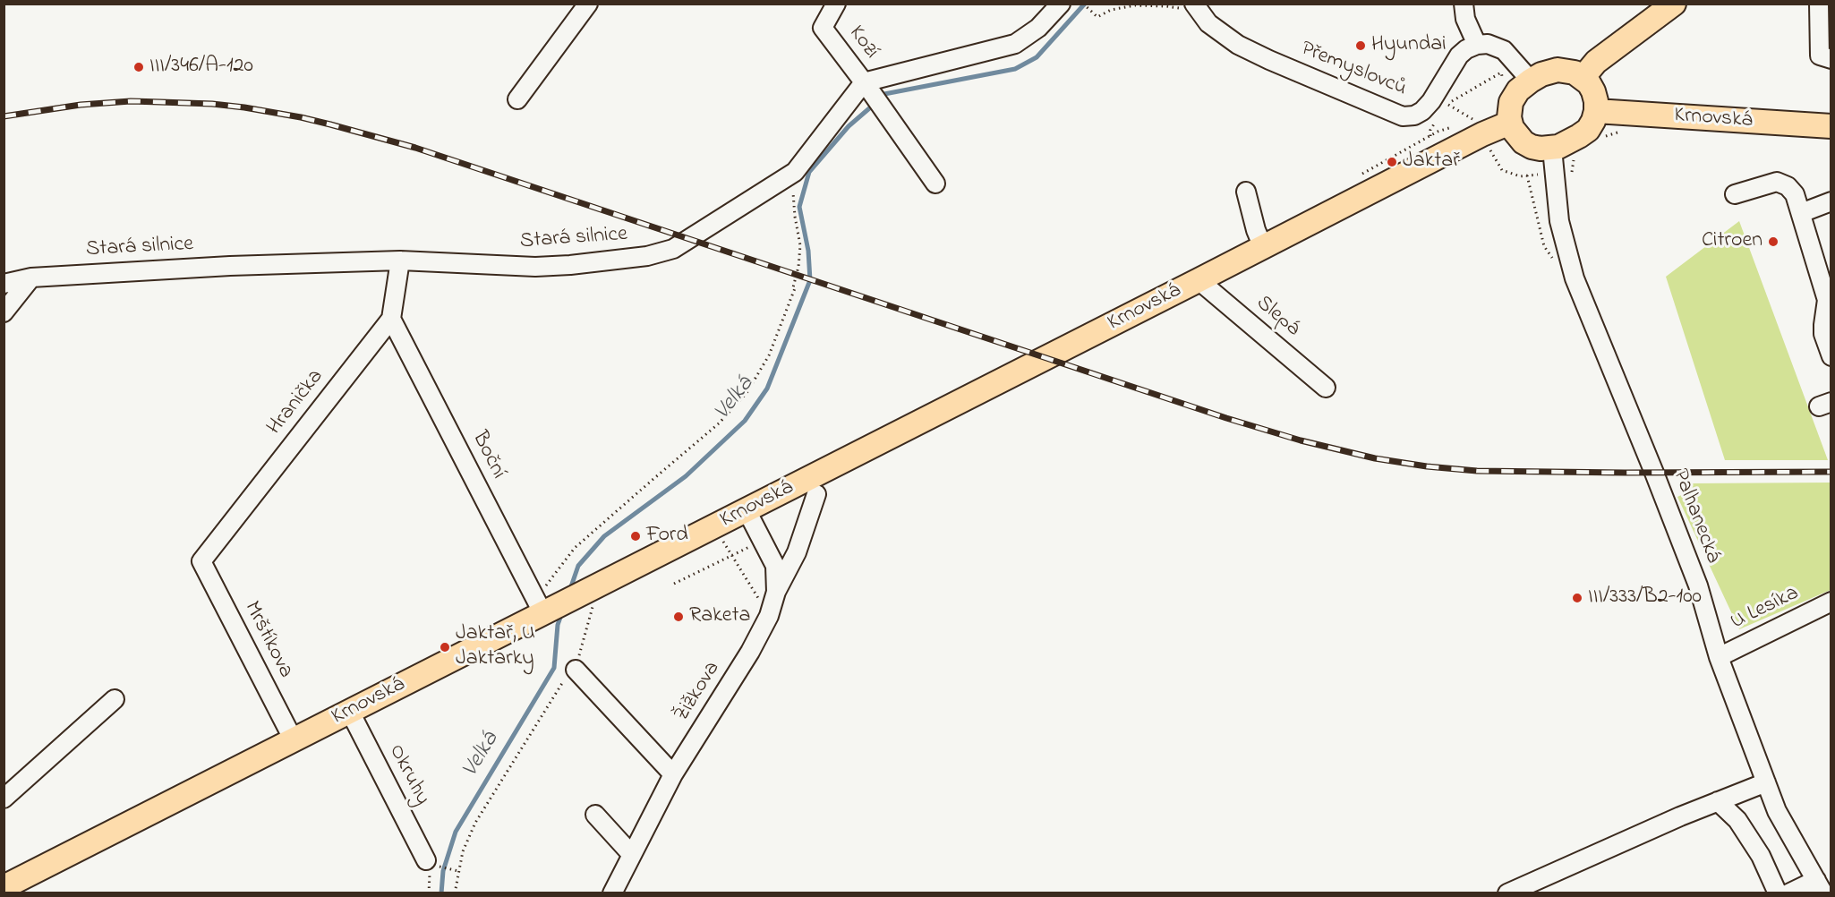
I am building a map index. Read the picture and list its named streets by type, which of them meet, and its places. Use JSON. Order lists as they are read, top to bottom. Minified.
{"streets":{"main road":["Krnovská"],"street":["Kozí","Přemyslovců","Stará silnice","Slepá","Hranička","Boční","Palhanecká","U Lesíka","Mrštíkova","Žižkova","Okruhy"]},"crossings":[["Kozí","Stará silnice"],["Krnovská","Slepá"],["Krnovská","Boční"],["Krnovská","Palhanecká"],["Krnovská","Mrštíkova"],["Krnovská","Žižkova"],["Krnovská","Okruhy"],["Stará silnice","Hranička"],["Hranička","Boční"],["Hranička","Mrštíkova"],["Palhanecká","U Lesíka"]],"water":["Velká"],"places":["Hyundai","III/346/A-120","Jaktař","Citroen","Ford","III/333/B2-100","Raketa","Jaktař, U Jaktarky"]}
